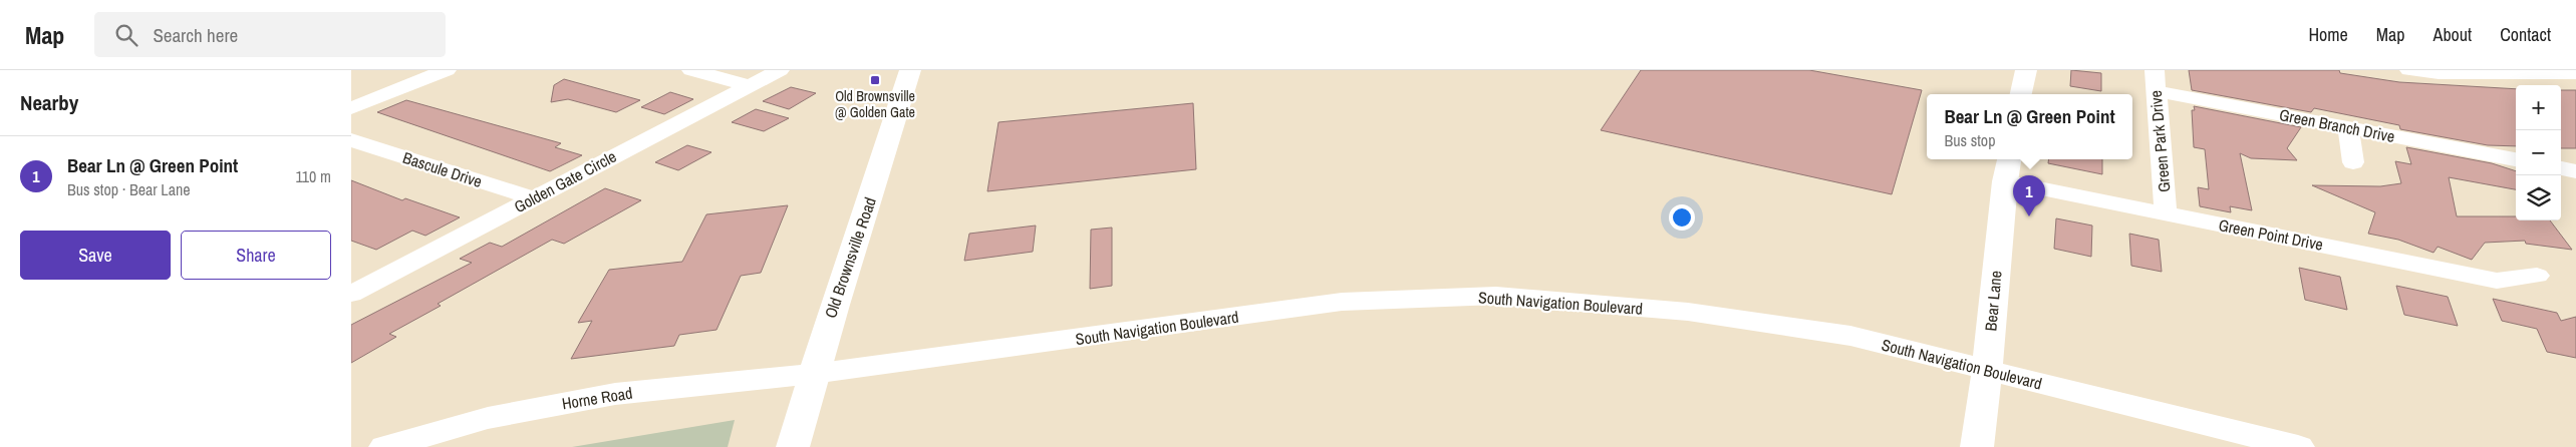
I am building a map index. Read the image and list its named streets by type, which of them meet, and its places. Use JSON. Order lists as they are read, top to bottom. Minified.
{"streets":{"street":["Green Branch Drive","Green Park Drive","Bascule Drive","Golden Gate Circle","Green Point Drive","Old Brownsville Road","Bear Lane","South Navigation Boulevard","Horne Road"]},"crossings":[["Green Branch Drive","Green Park Drive"],["Green Park Drive","Green Point Drive"],["Bascule Drive","Golden Gate Circle"],["Green Point Drive","Bear Lane"],["Old Brownsville Road","South Navigation Boulevard"],["Old Brownsville Road","Horne Road"],["Bear Lane","South Navigation Boulevard"],["South Navigation Boulevard","Horne Road"]],"places":{"transit":["Old Brownsville @ Golden Gate"]},"page":{"header":"Map","search":"Search here","nav":["Home","Map","About","Contact"],"heading":"Nearby","map_buttons":["+","−"],"popup":["Bear Ln @ Green Point","Bus stop"],"list":[{"mark":"1","name":"Bear Ln @ Green Point","note":"Bus stop · Bear Lane","value":"110 m"}],"pins":"1","buttons":["Save","Share"]}}
